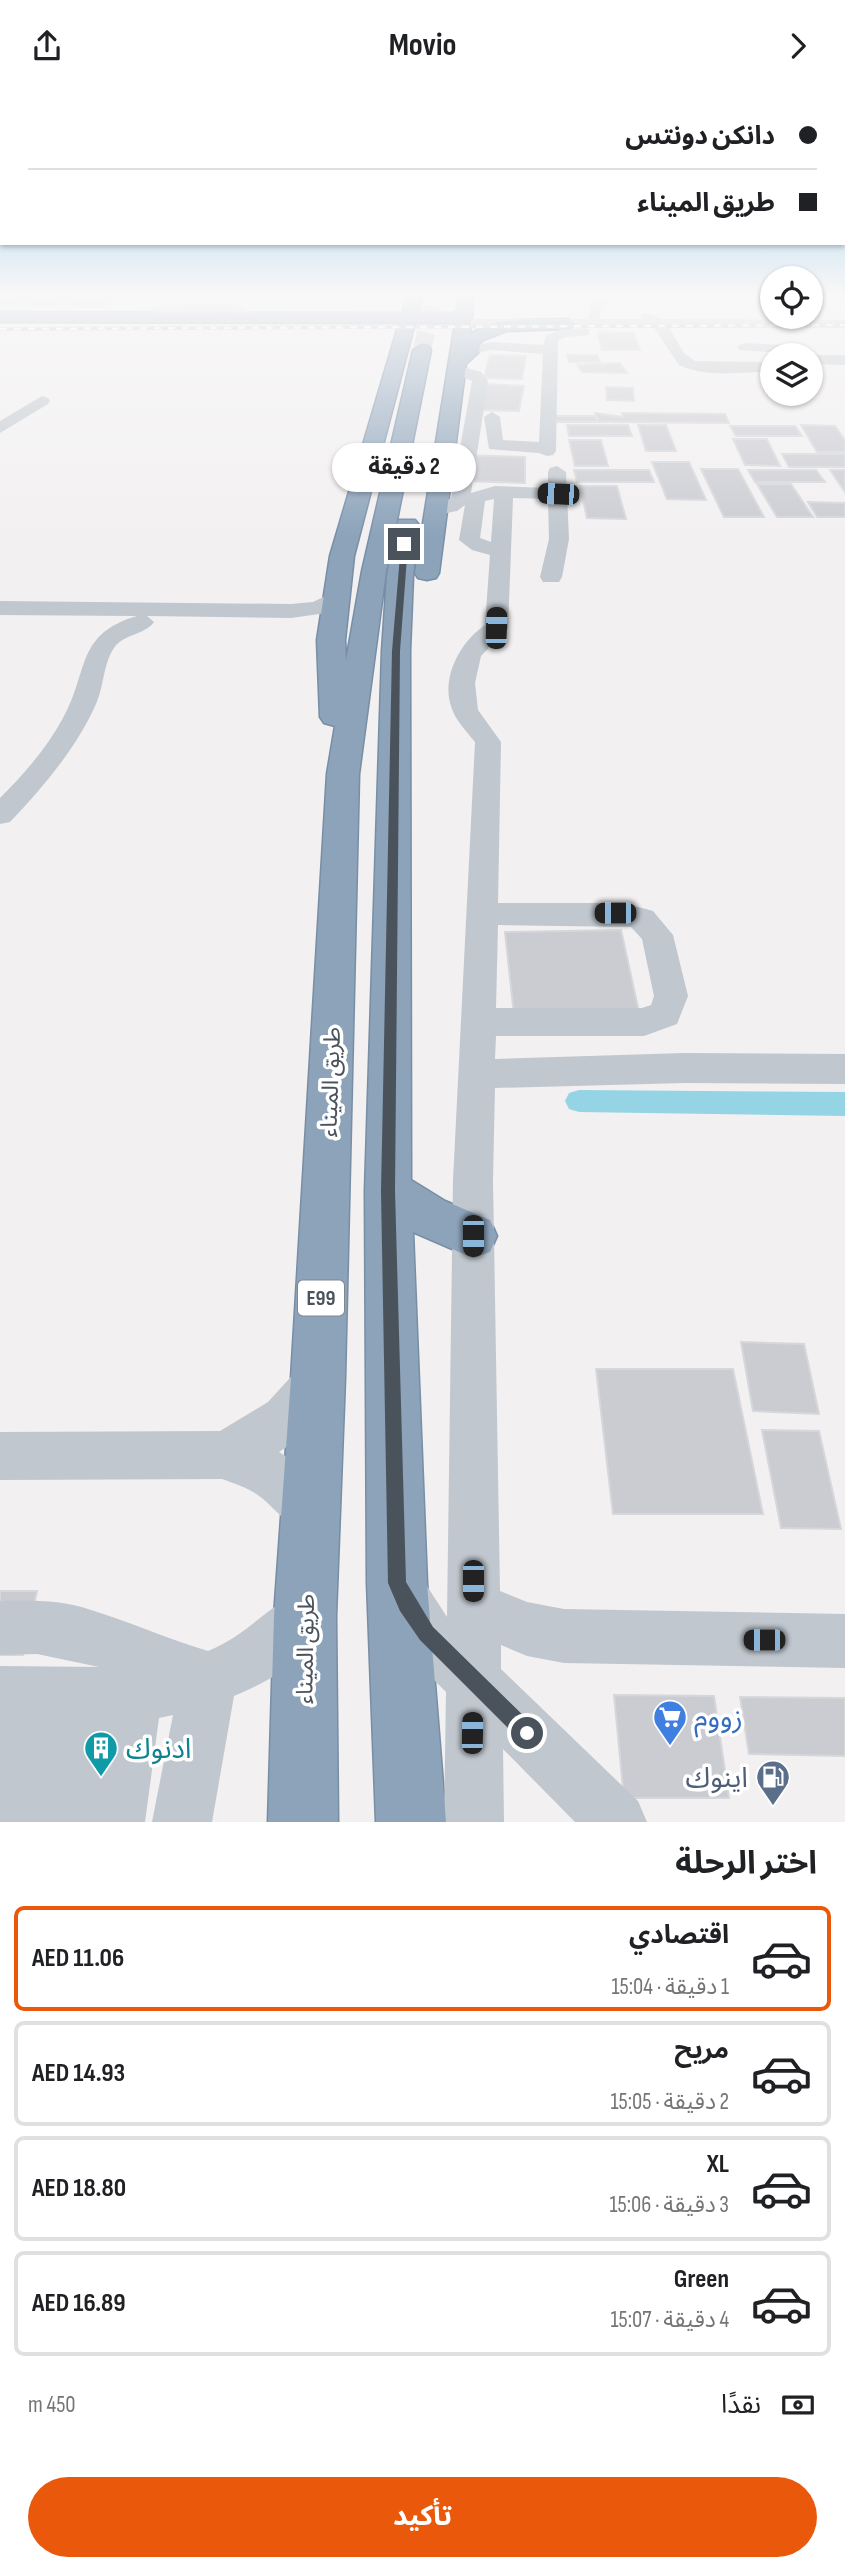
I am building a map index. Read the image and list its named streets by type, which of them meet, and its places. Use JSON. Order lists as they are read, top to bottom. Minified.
{"streets":{"highway":["طريق الميناء","E99"]},"places":{"supermarket":["زووم"],"building":["ادنوك"],"fuel station":["اينوك"]},"page":{"header":"Movio","banner":["دانكن دونتس","طريق الميناء"],"bubble":"2 دقيقة","heading":"اختر الرحلة","list":[{"name":"اقتصادي","note":"1 دقيقة · 15:04","value":"AED 11.06"},{"name":"مريح","note":"2 دقيقة · 15:05","value":"AED 14.93"},{"name":"XL","note":"3 دقيقة · 15:06","value":"AED 18.80"},{"name":"Green","note":"4 دقيقة · 15:07","value":"AED 16.89"}],"pay":["نقدًا","450 m"],"buttons":"تأكيد"}}
